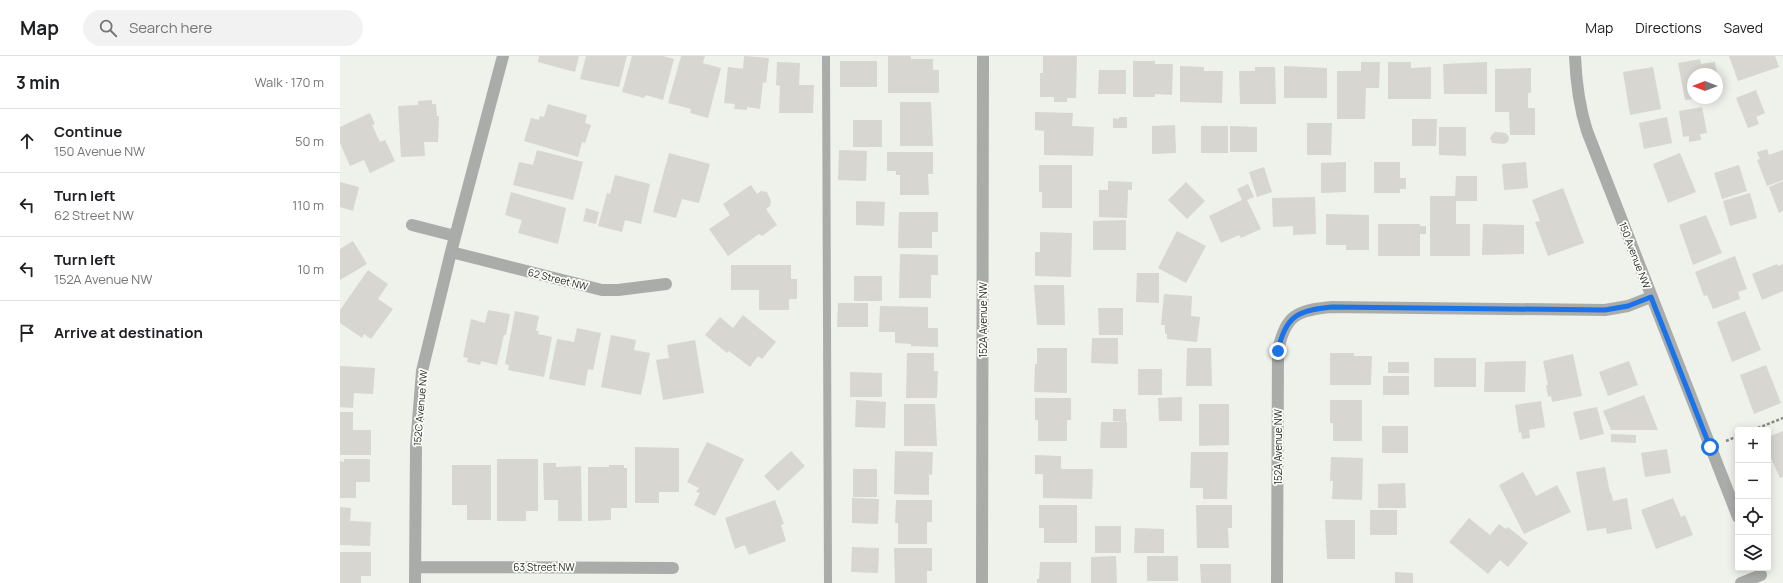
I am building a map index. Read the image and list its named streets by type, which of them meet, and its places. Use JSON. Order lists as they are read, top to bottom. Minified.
{"streets":{"street":["150 Avenue NW","62 Street NW","152A Avenue NW","152C Avenue NW","63 Street NW"]},"crossings":[["150 Avenue NW","152A Avenue NW"],["62 Street NW","152C Avenue NW"],["152C Avenue NW","63 Street NW"]],"north":"left","page":{"header":"Map","search":"Search here","nav":["Map","Directions","Saved"],"heading":["3 min","Walk · 170 m"],"list":[["Continue","150 Avenue NW","50 m"],["Turn left","62 Street NW","110 m"],["Turn left","152A Avenue NW","10 m"],"Arrive at destination"],"map_buttons":["+","−"]}}
